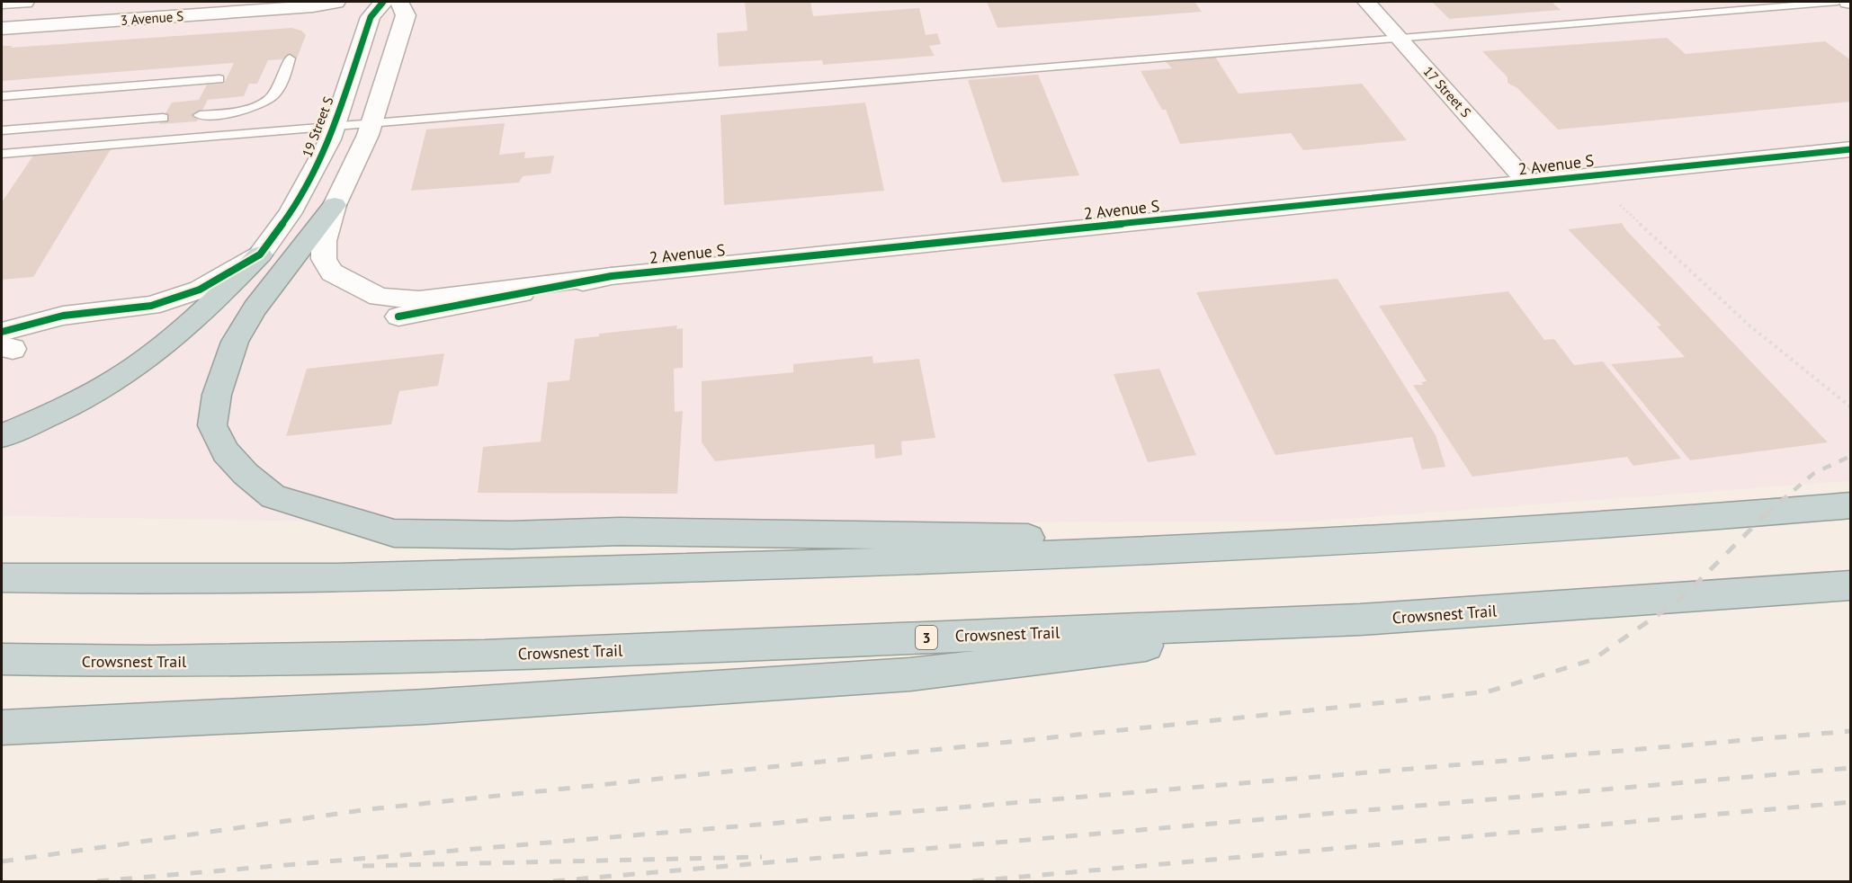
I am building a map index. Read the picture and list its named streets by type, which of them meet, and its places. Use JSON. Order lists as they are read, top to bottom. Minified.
{"streets":{"highway":["Crowsnest Trail","3"],"street":["3 Avenue S","17 Street S","19 Street S","2 Avenue S"]},"crossings":[["17 Street S","2 Avenue S"]]}
